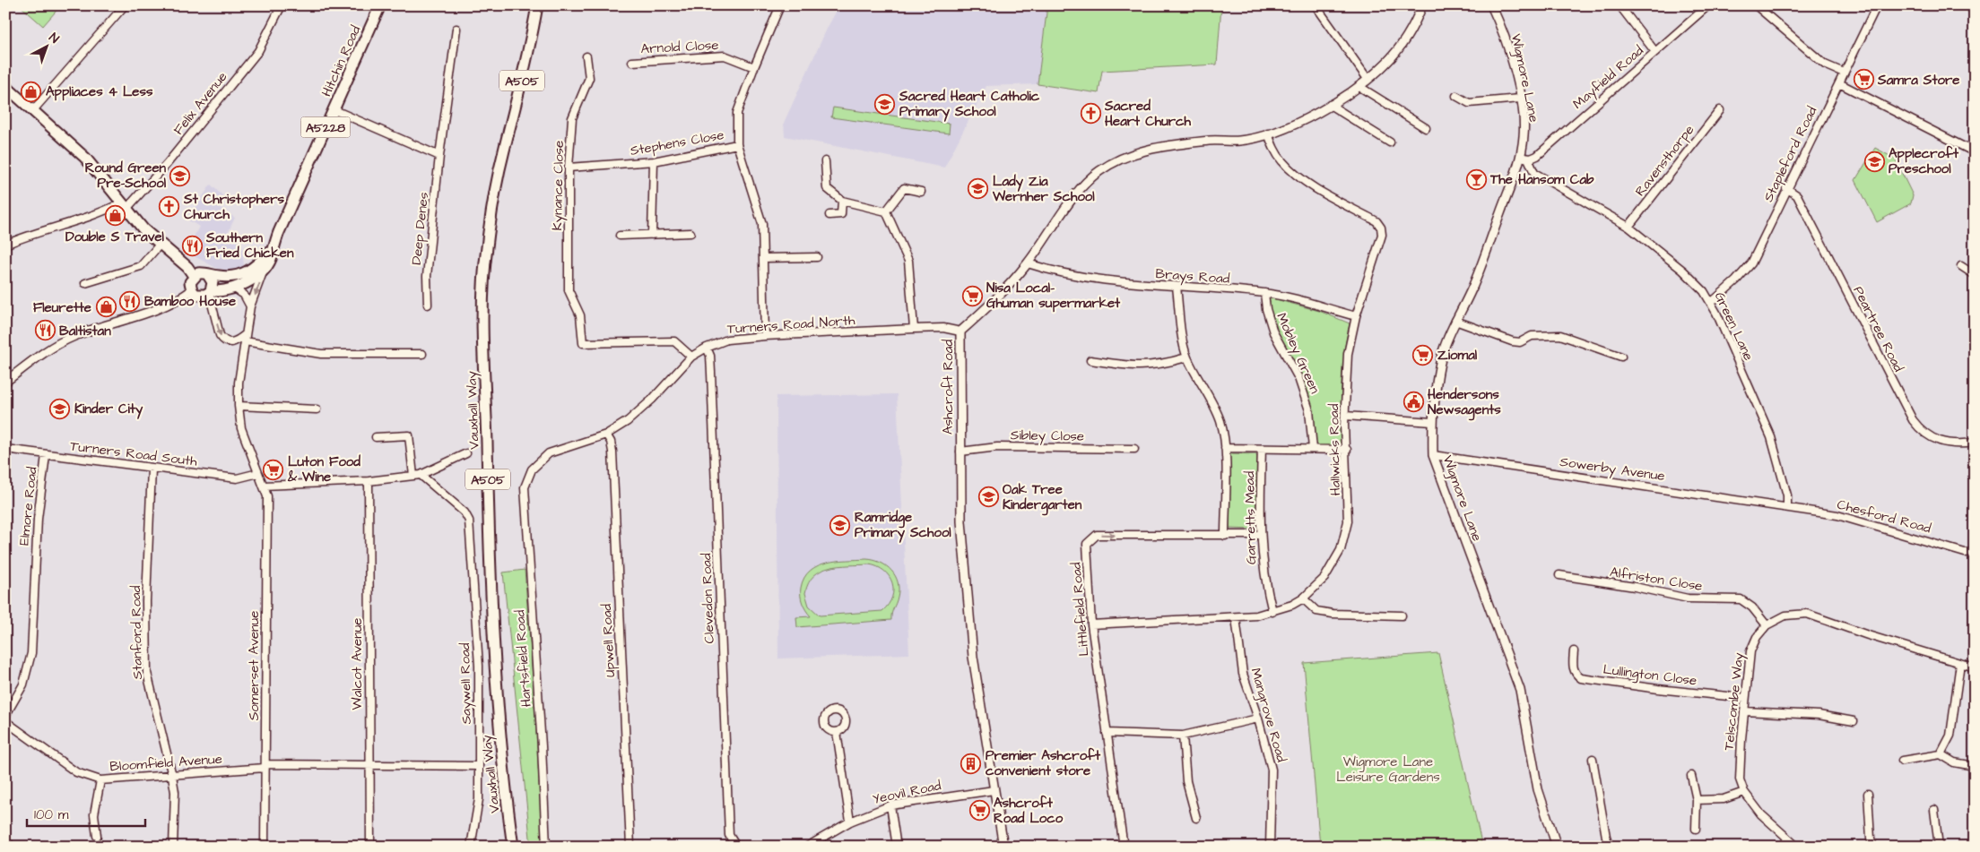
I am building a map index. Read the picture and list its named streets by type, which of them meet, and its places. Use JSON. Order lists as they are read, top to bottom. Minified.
{"streets":{"main road":["Hitchin Road","A505","A5228","Vauxhall Way"],"street":["Arnold Close","Mayfield Road","Wigmore Lane","Felix Avenue","Stephens Close","Stapleford Road","Ravensthorpe","Kynance Close","Deep Denes","Brays Road","Turners Road North","Green Lane","Peartree Road","Mobley Green","Ashcroft Road","Sibley Close","Hallwicks Road","Turners Road South","Sowerby Avenue","Elmore Road","Chesford Road","Garretts Mead","Alfriston Close","Clevedon Road","Littlefield Road","Stanford Road","Upwell Road","Hartsfield Road","Walcot Avenue","Somerset Avenue","Lullington Close","Saywell Road","Telscombe Way","Mangrove Road","Bloomfield Avenue","Yeovil Road"]},"crossings":[["Hitchin Road","Somerset Avenue"],["Mayfield Road","Wigmore Lane"],["Mayfield Road","Green Lane"],["Wigmore Lane","Green Lane"],["Wigmore Lane","Sowerby Avenue"],["Stephens Close","Kynance Close"],["Stapleford Road","Green Lane"],["Stapleford Road","Peartree Road"],["Ravensthorpe","Green Lane"],["Kynance Close","Turners Road North"],["Brays Road","Mobley Green"],["Brays Road","Ashcroft Road"],["Brays Road","Hallwicks Road"],["Turners Road North","Ashcroft Road"],["Turners Road North","Clevedon Road"],["Turners Road North","Upwell Road"],["Turners Road North","Hartsfield Road"],["Green Lane","Sowerby Avenue"],["Green Lane","Chesford Road"],["Ashcroft Road","Sibley Close"],["Ashcroft Road","Hallwicks Road"],["Ashcroft Road","Yeovil Road"],["Hallwicks Road","Garretts Mead"],["Hallwicks Road","Littlefield Road"],["Hallwicks Road","Mangrove Road"],["Turners Road South","Elmore Road"],["Turners Road South","Stanford Road"],["Turners Road South","Somerset Avenue"],["Sowerby Avenue","Chesford Road"],["Garretts Mead","Littlefield Road"],["Alfriston Close","Telscombe Way"],["Stanford Road","Bloomfield Avenue"],["Walcot Avenue","Bloomfield Avenue"],["Somerset Avenue","Bloomfield Avenue"],["Lullington Close","Telscombe Way"],["Saywell Road","Bloomfield Avenue"]],"parks":["Wigmore Lane Leisure Gardens"],"places":{"supermarket":["Samra Store","Nisa Local- Ghuman supermarket","Ziomal","Luton Food & Wine","Ashcroft Road Loco"],"shop":["Appliaces 4 Less","Double S Travel","Fleurette"],"school or university":["Sacred Heart Catholic Primary School","Applecroft Preschool","Round Green Pre-School","Lady Zia Wernher School","Kinder City","Oak Tree Kindergarten","Ramridge Primary School"],"church":["Sacred Heart Church","St Christophers Church"],"bar":["The Hansom Cab"],"restaurant":["Southern Fried Chicken","Bamboo House","Baltistan"],"public building":["Hendersons Newsagents"],"building":["Premier Ashcroft convenient store"]},"scale_bar":"100 m","north":"top right"}
